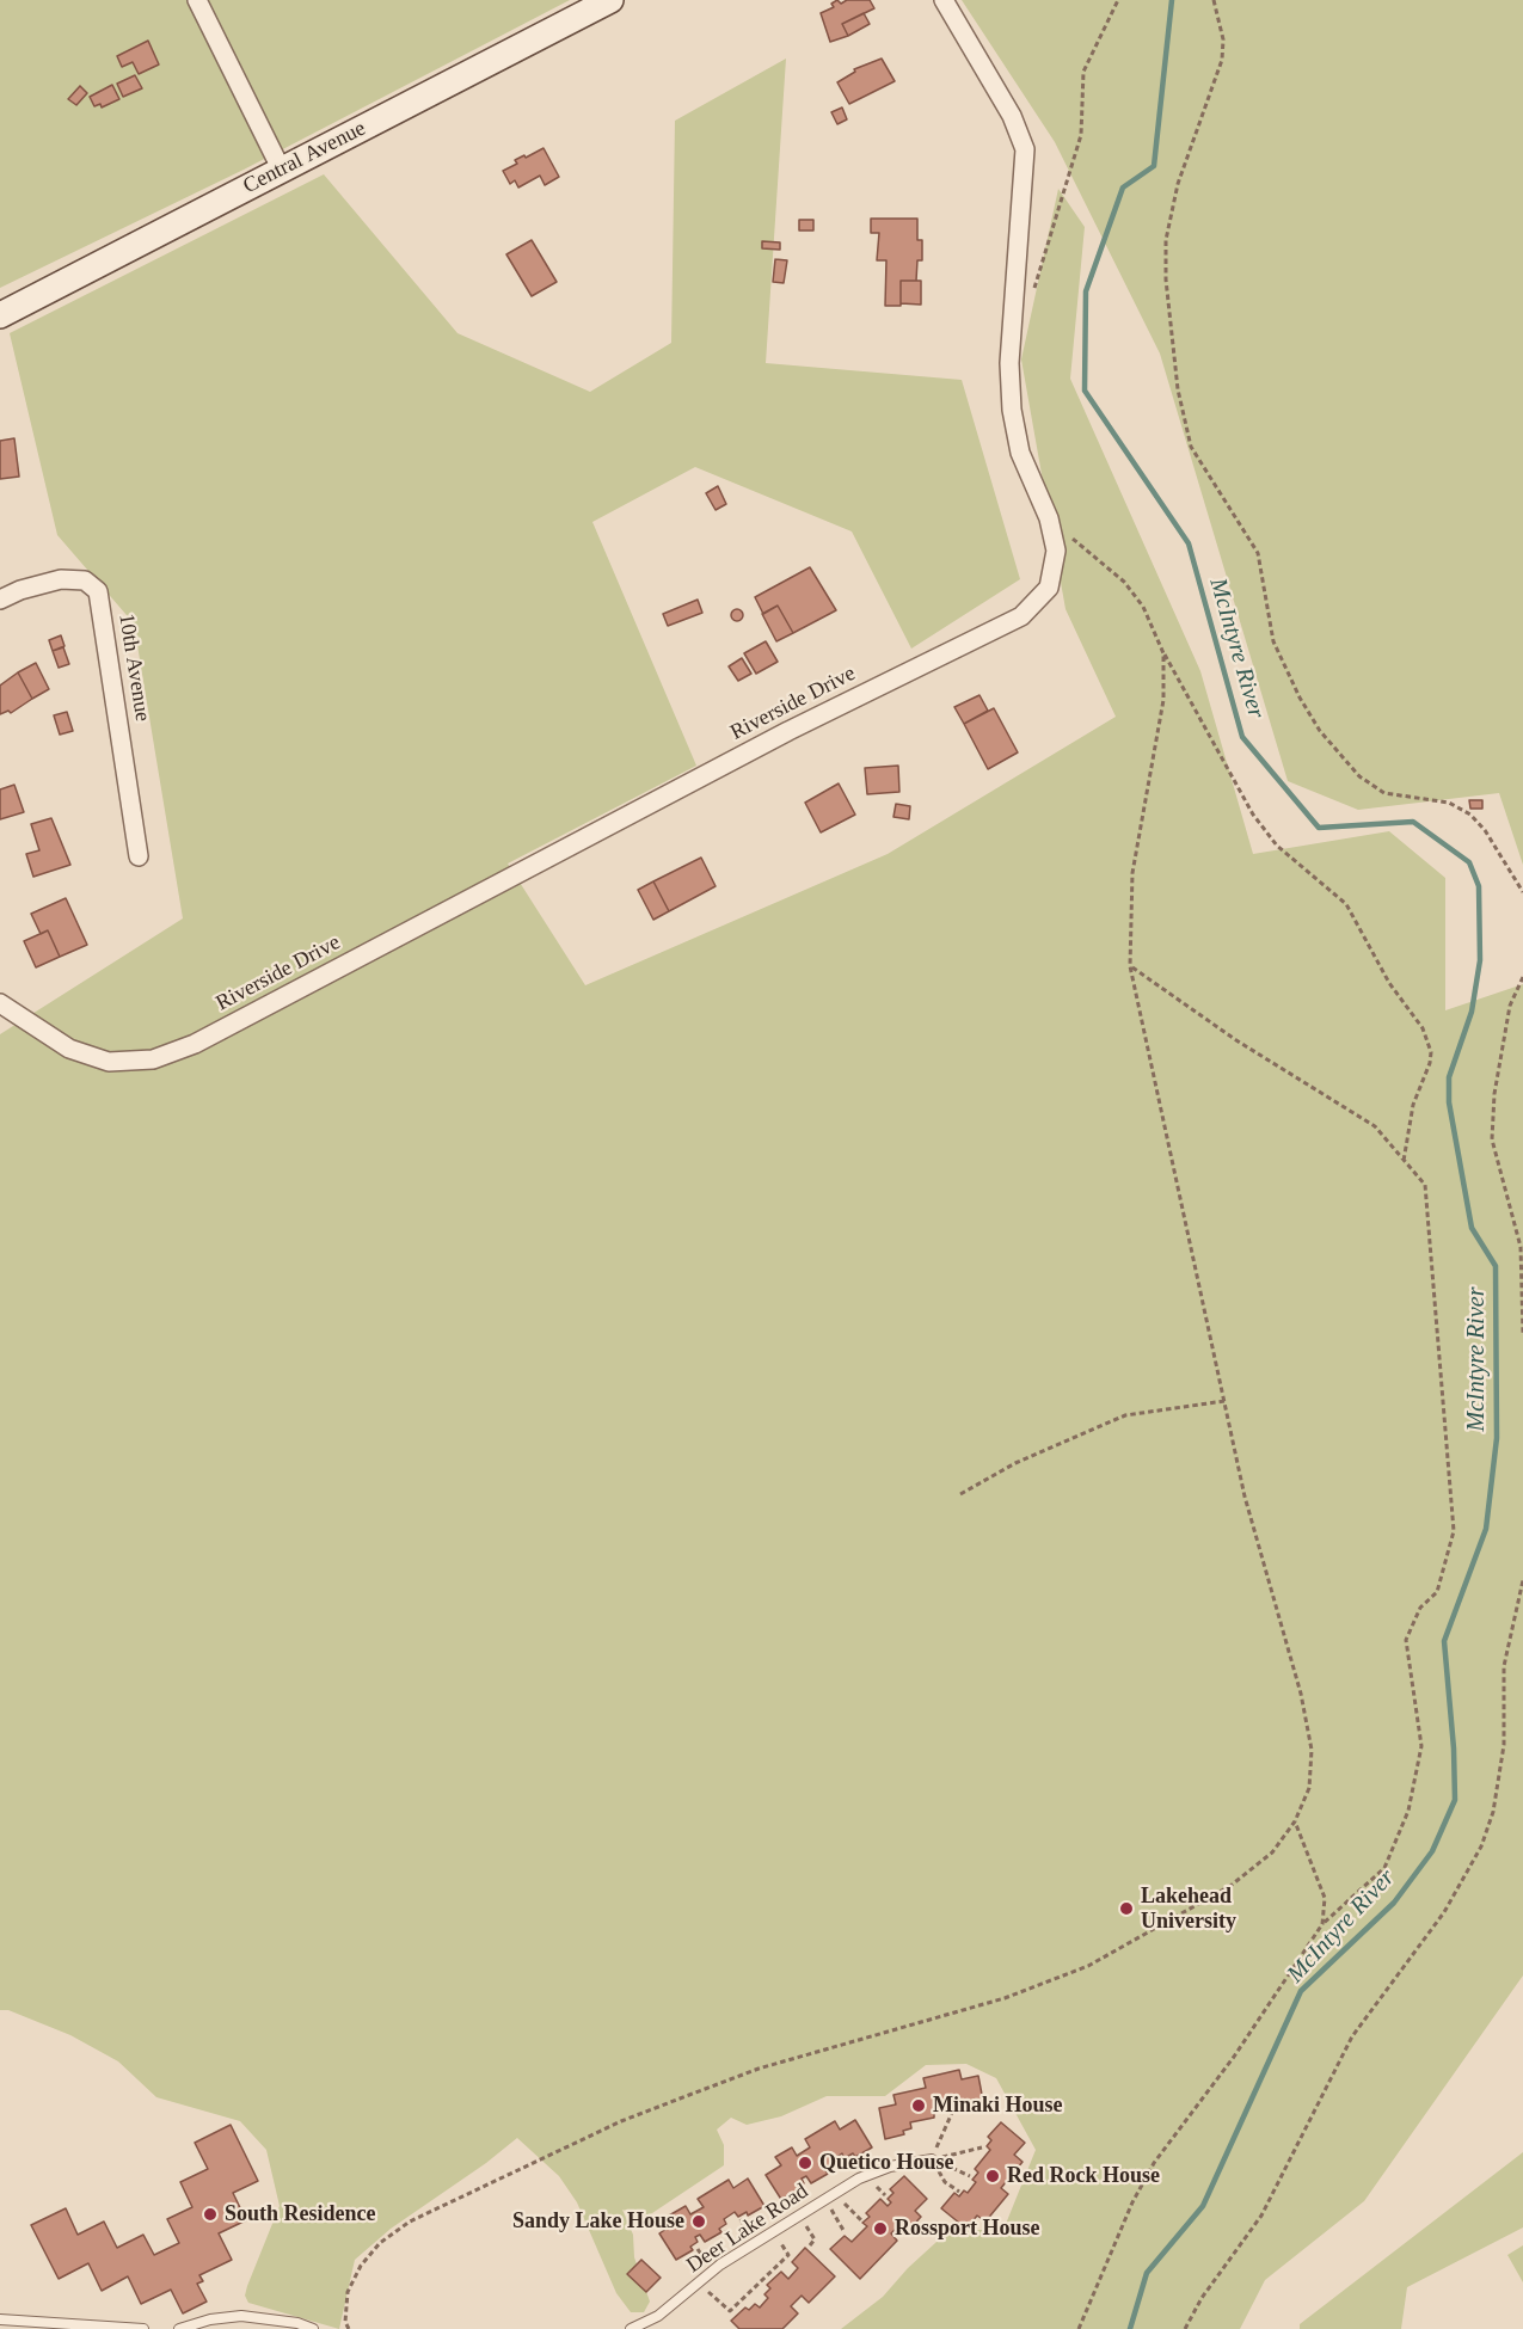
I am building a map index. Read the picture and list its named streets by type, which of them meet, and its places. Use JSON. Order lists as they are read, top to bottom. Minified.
{"streets":{"street":["Central Avenue","10th Avenue","Riverside Drive"],"lane":["Deer Lake Road"]},"water":["McIntyre River"],"places":["Lakehead University","Minaki House","Quetico House","Red Rock House","South Residence","Sandy Lake House","Rossport House"]}
